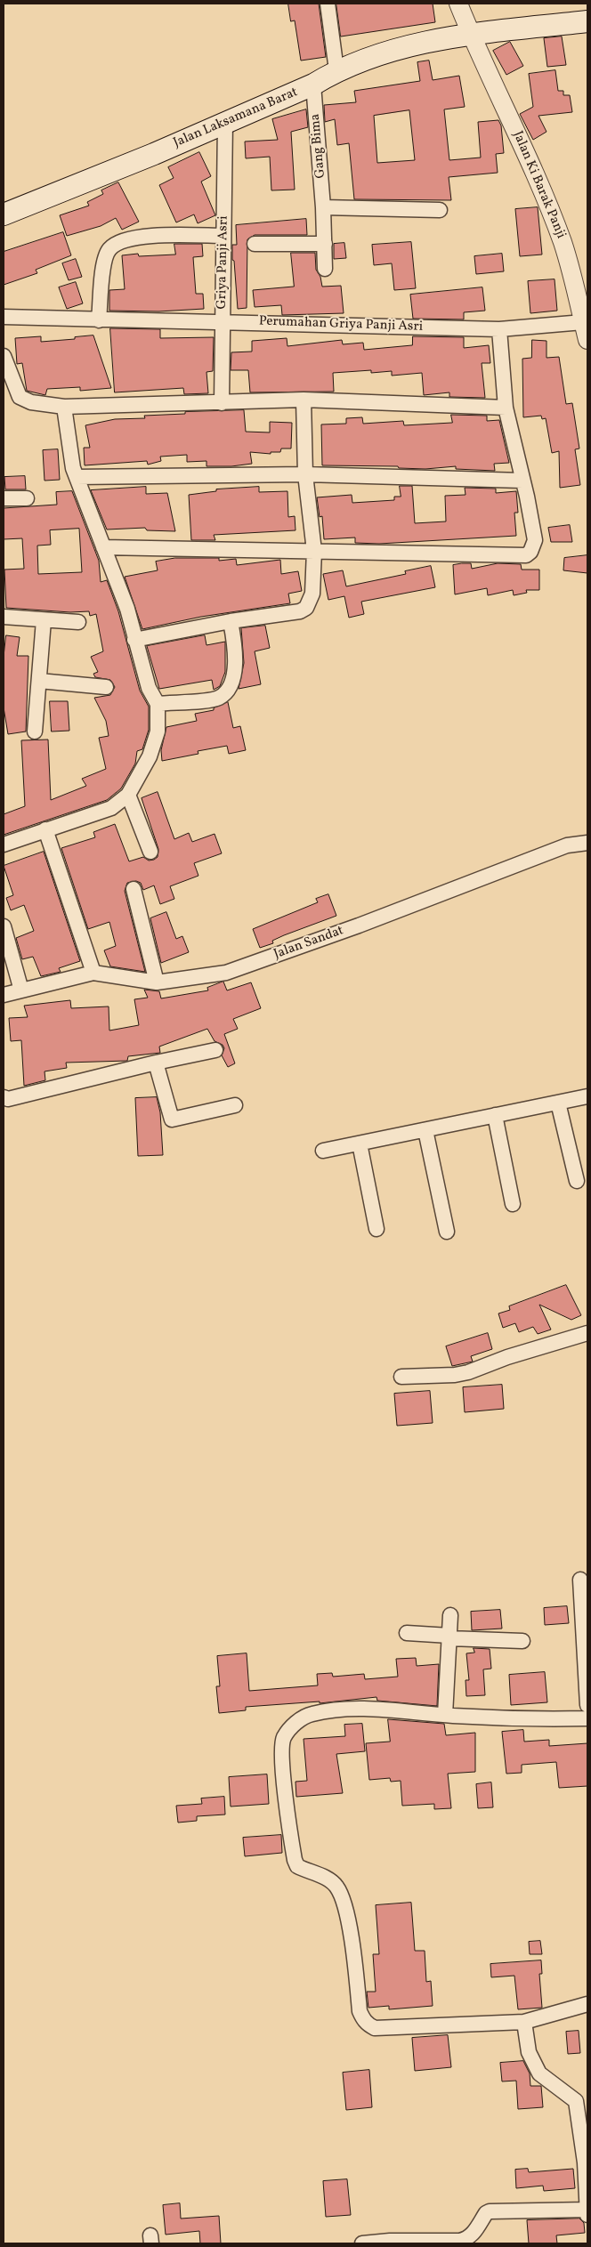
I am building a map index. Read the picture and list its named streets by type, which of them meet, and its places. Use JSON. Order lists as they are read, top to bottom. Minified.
{"streets":{"main road":["Jalan Laksamana Barat"],"street":["Gang Bima","Jalan Ki Barak Panji","Griya Panji Asri","Perumahan Griya Panji Asri","Jalan Sandat"]},"crossings":[["Jalan Laksamana Barat","Gang Bima"],["Jalan Laksamana Barat","Jalan Ki Barak Panji"],["Jalan Laksamana Barat","Griya Panji Asri"],["Jalan Ki Barak Panji","Perumahan Griya Panji Asri"],["Griya Panji Asri","Perumahan Griya Panji Asri"]]}
